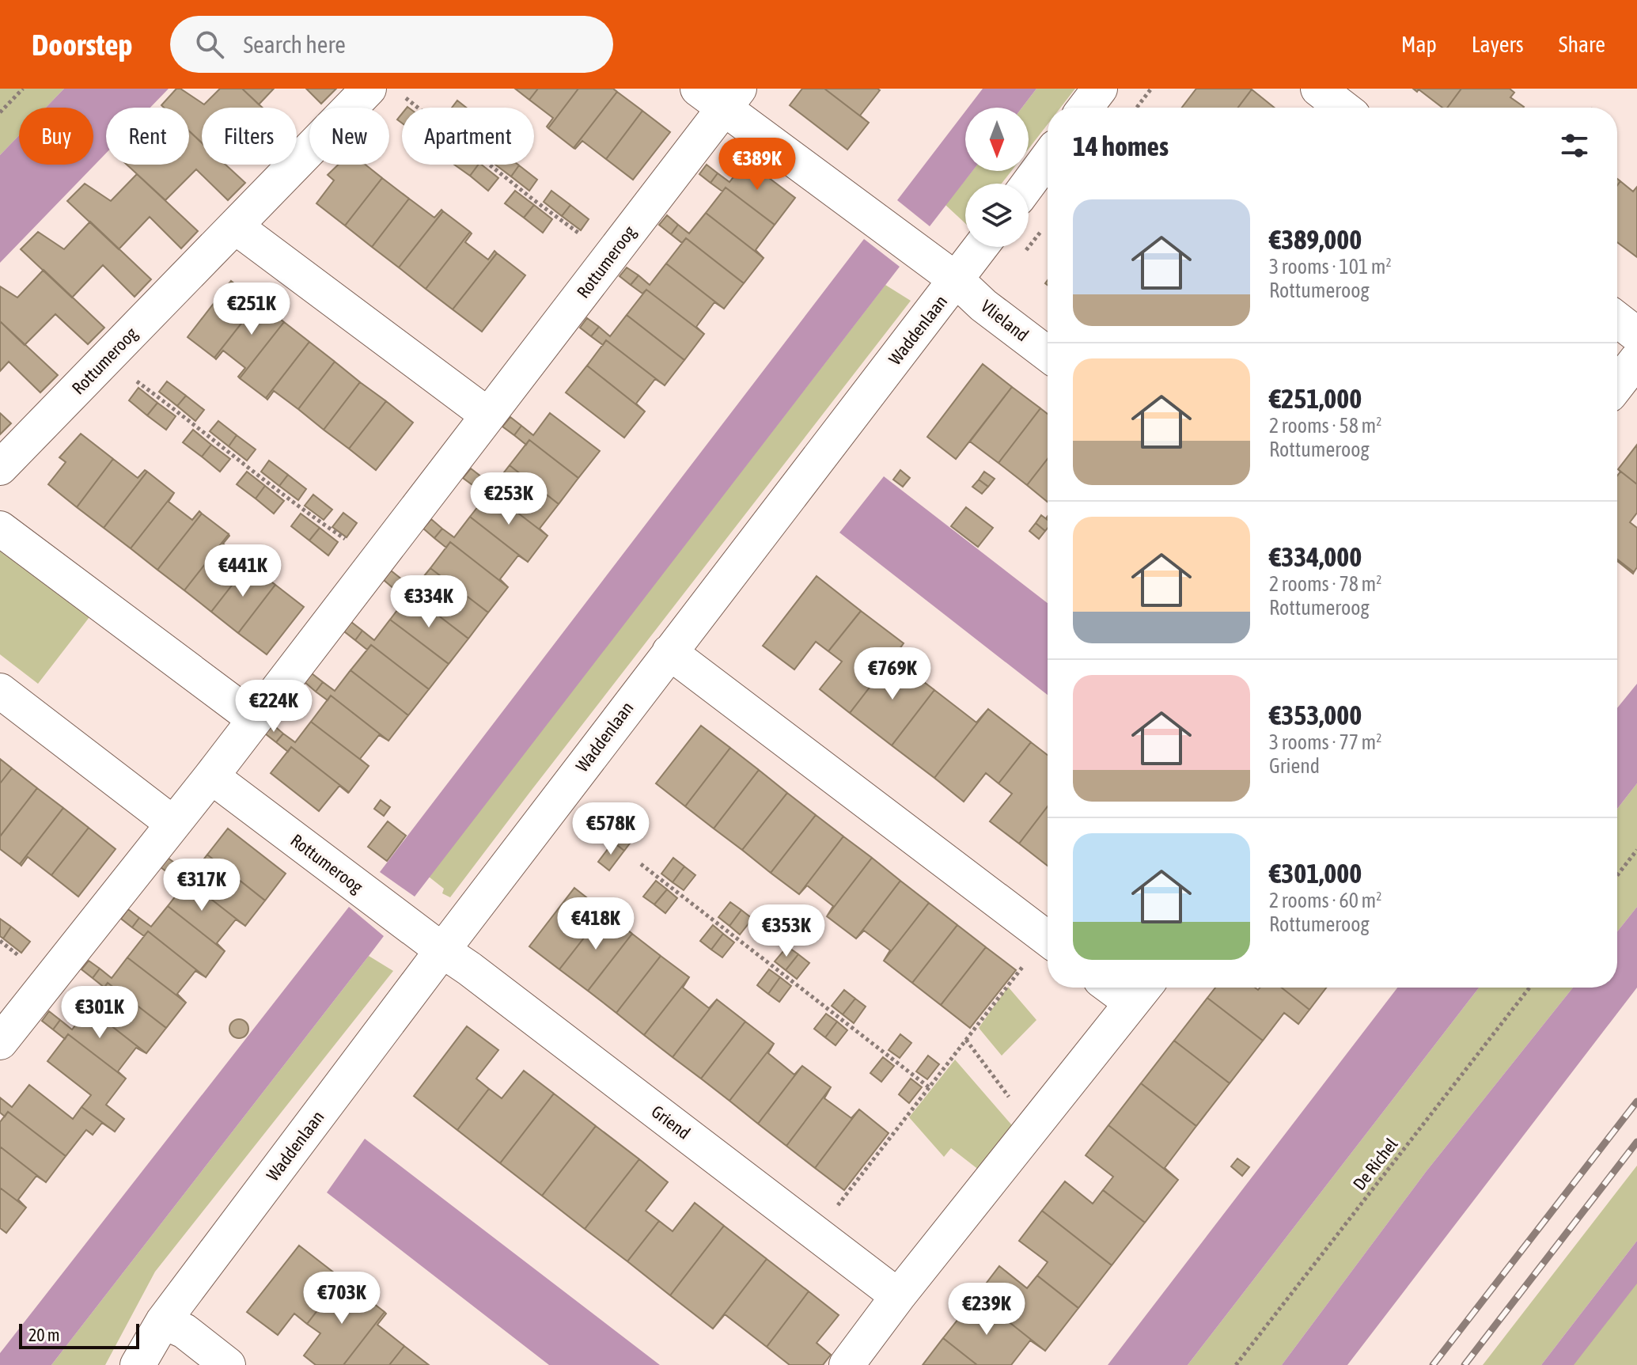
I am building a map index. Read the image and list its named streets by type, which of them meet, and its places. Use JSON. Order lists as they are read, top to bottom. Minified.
{"streets":{"street":["Rottumeroog","Vlieland","Waddenlaan","Griend"],"path":["De Richel"]},"crossings":[["Rottumeroog","Vlieland"],["Rottumeroog","Waddenlaan"],["Rottumeroog","Griend"],["Vlieland","Waddenlaan"],["Waddenlaan","Griend"]],"scale_bar":"20 m","north":"bottom","page":{"header":"Doorstep","search":"Search here","nav":["Map","Layers","Share"],"chip":["Buy","Rent","Filters","New","Apartment"],"heading":"14 homes","price":["€389K","€251K","€253K","€441K","€334K","€769K","€224K","€578K","€317K","€418K","€353K","€301K","€703K","€239K"],"list":[{"name":"€389,000","note":"3 rooms · 101 m² · Rottumeroog"},{"name":"€251,000","note":"2 rooms · 58 m² · Rottumeroog"},{"name":"€334,000","note":"2 rooms · 78 m² · Rottumeroog"},{"name":"€353,000","note":"3 rooms · 77 m² · Griend"},{"name":"€301,000","note":"2 rooms · 60 m² · Rottumeroog"}],"scale":"20 m"}}
